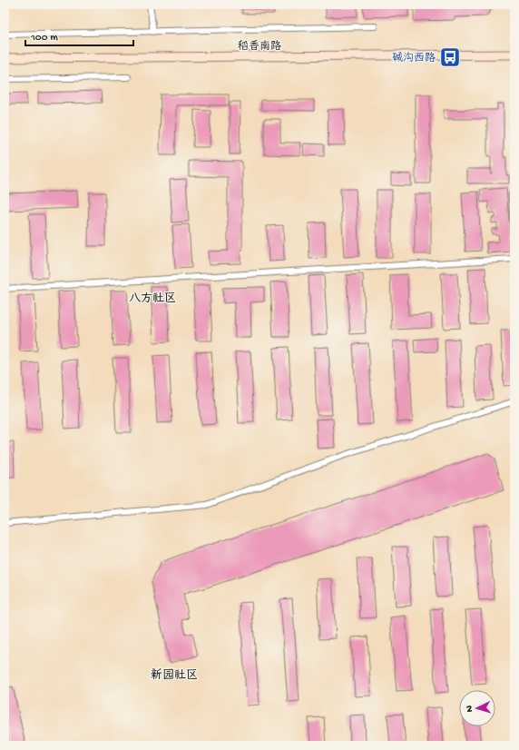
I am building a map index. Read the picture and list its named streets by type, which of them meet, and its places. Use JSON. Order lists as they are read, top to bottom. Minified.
{"streets":{"main road":["稻香南路"]},"districts":["八方社区","新园社区"],"places":{"bus stop":["碱沟西路"]},"scale_bar":"100 m","north":"left"}
